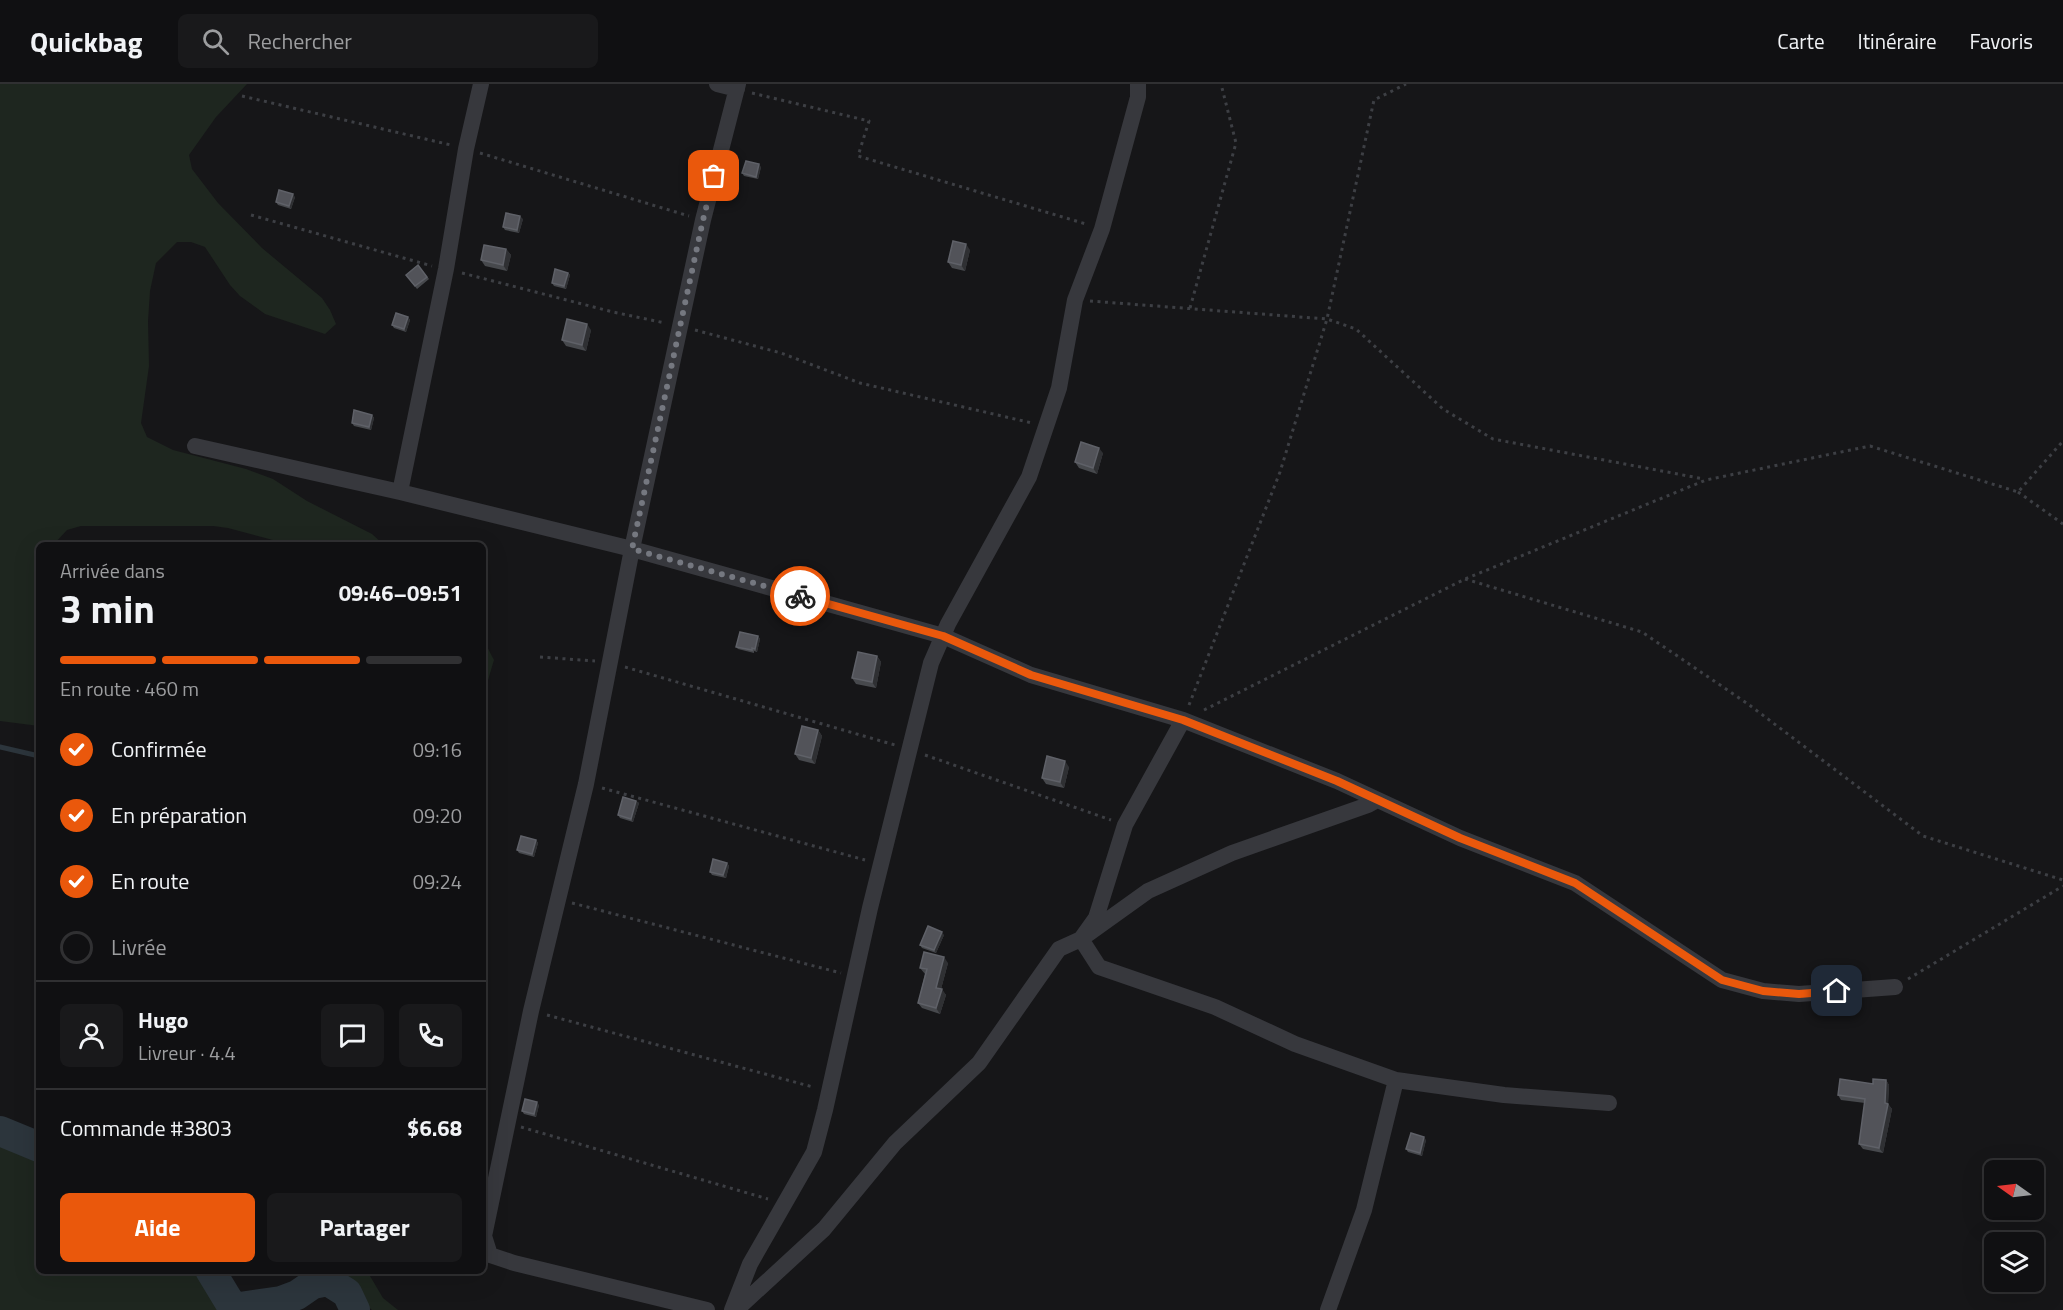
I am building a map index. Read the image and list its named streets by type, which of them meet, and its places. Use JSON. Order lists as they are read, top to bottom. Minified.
{"north":"left","page":{"header":"Quickbag","search":"Rechercher","nav":["Carte","Itinéraire","Favoris"],"heading":["3 min","Arrivée dans","09:46–09:51"],"panel":["Hugo","Livreur · 4.4","Commande #3803","$6.68"],"bar":"En route · 460 m","list":[["Confirmée","09:16"],["En préparation","09:20"],["En route","09:24"],"Livrée"],"buttons":["Aide","Partager"]}}
